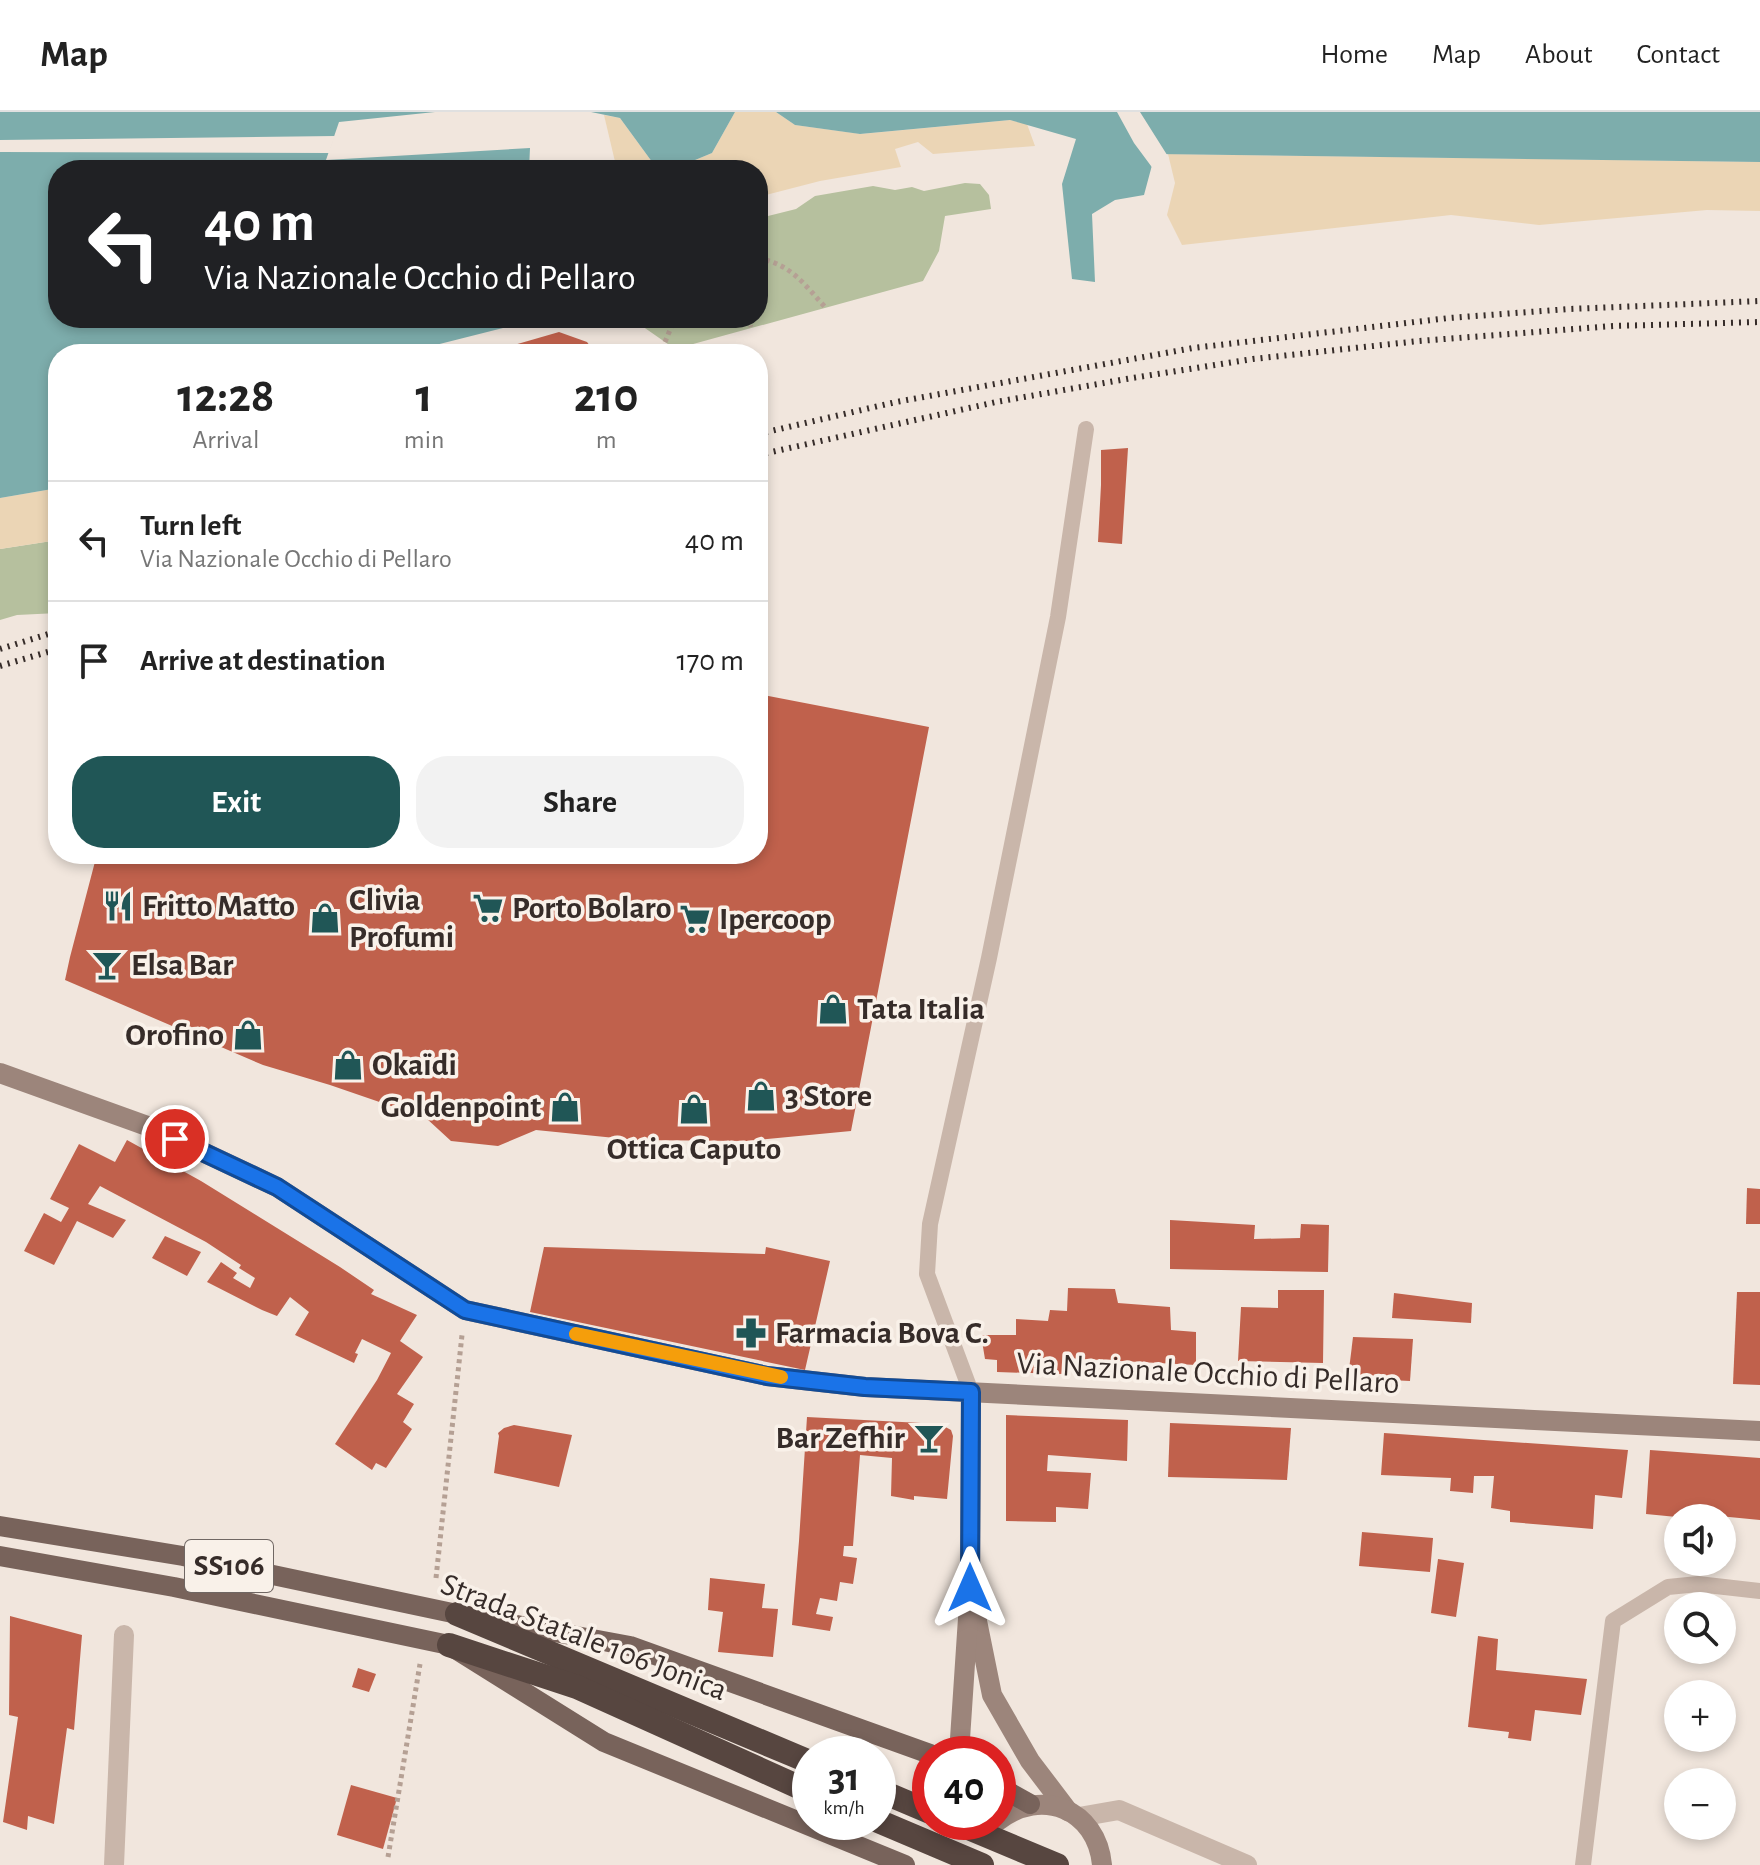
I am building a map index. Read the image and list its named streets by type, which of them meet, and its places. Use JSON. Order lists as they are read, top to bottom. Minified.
{"streets":{"highway":["SS106","Strada Statale 106 Jonica"],"street":["Via Nazionale Occhio di Pellaro"]},"places":{"restaurant":["Fritto Matto"],"supermarket":["Porto Bolaro","Ipercoop"],"shop":["Clivia Profumi","Tata Italia","Orofino","Okaïdi","3 Store","Goldenpoint","Ottica Caputo"],"bar":["Elsa Bar","Bar Zefhir"],"pharmacy":["Farmacia Bova C."]},"page":{"header":"Map","nav":["Home","Map","About","Contact"],"turn":["40 m","Via Nazionale Occhio di Pellaro"],"eta":["12:28","Arrival","1","min","210","m"],"list":[{"name":"Turn left","note":"Via Nazionale Occhio di Pellaro","value":"40 m"},{"name":"Arrive at destination","value":"170 m"}],"buttons":["Exit","Share"],"map_buttons":["+","−"],"speed":"31 km/h","limit":"40"}}
